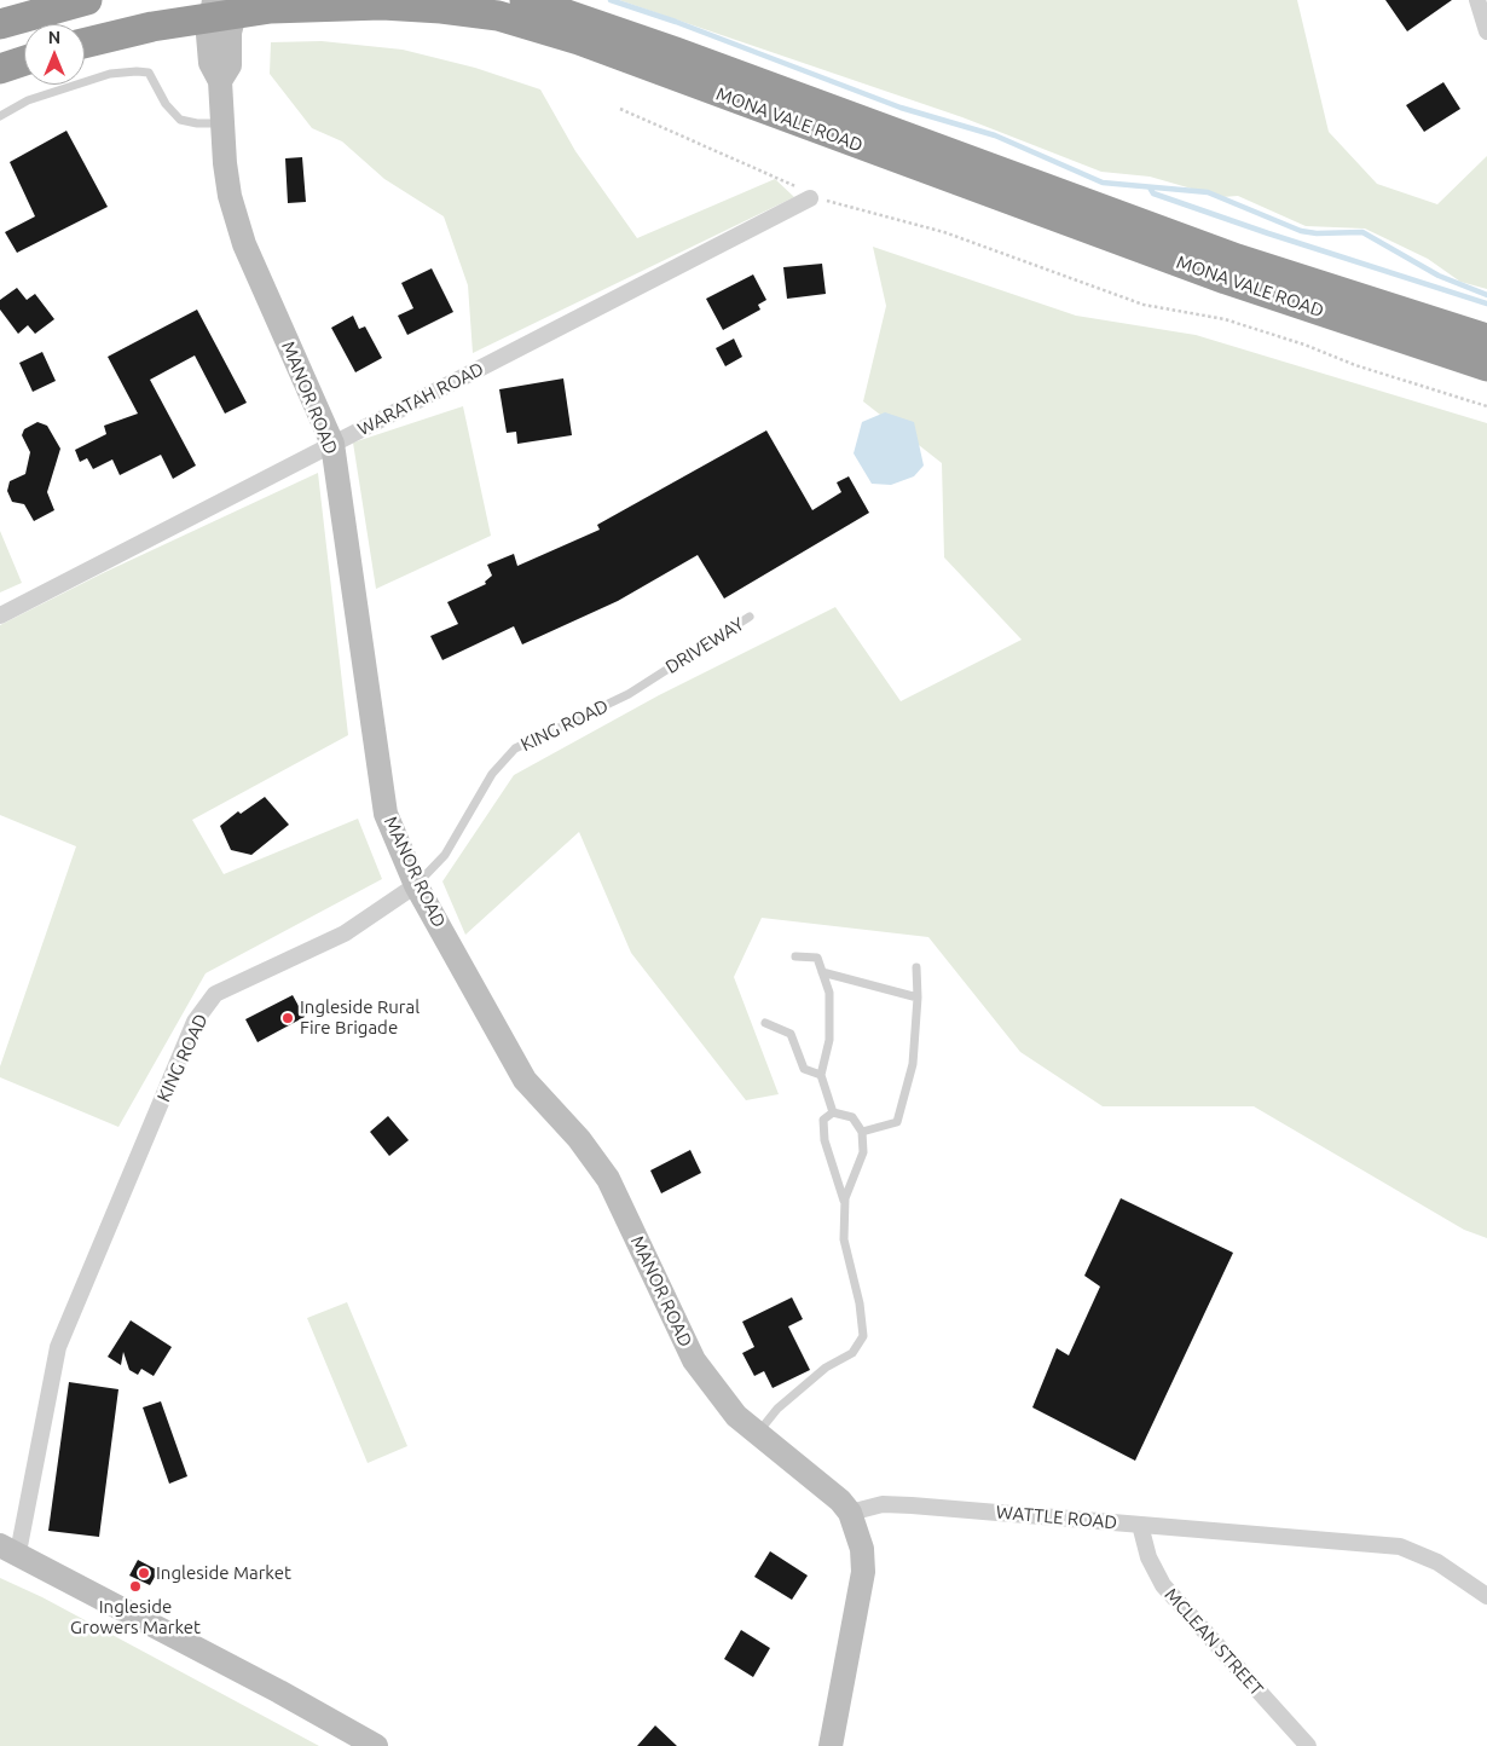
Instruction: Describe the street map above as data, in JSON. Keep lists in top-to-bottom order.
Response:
{
  "streets": {
    "highway": ["MONA VALE ROAD"],
    "street": [
      "MANOR ROAD",
      "WARATAH ROAD",
      "KING ROAD",
      "WATTLE ROAD",
      "MCLEAN STREET"
    ],
    "lane": ["DRIVEWAY"]
  },
  "crossings": [
    ["MONA VALE ROAD", "MANOR ROAD"],
    ["MANOR ROAD", "WARATAH ROAD"],
    ["MANOR ROAD", "KING ROAD"],
    ["MANOR ROAD", "WATTLE ROAD"],
    ["DRIVEWAY", "KING ROAD"],
    ["WATTLE ROAD", "MCLEAN STREET"]
  ],
  "places": ["Ingleside Rural Fire Brigade", "Ingleside Market", "Ingleside Growers Market"],
  "north": "top"
}
